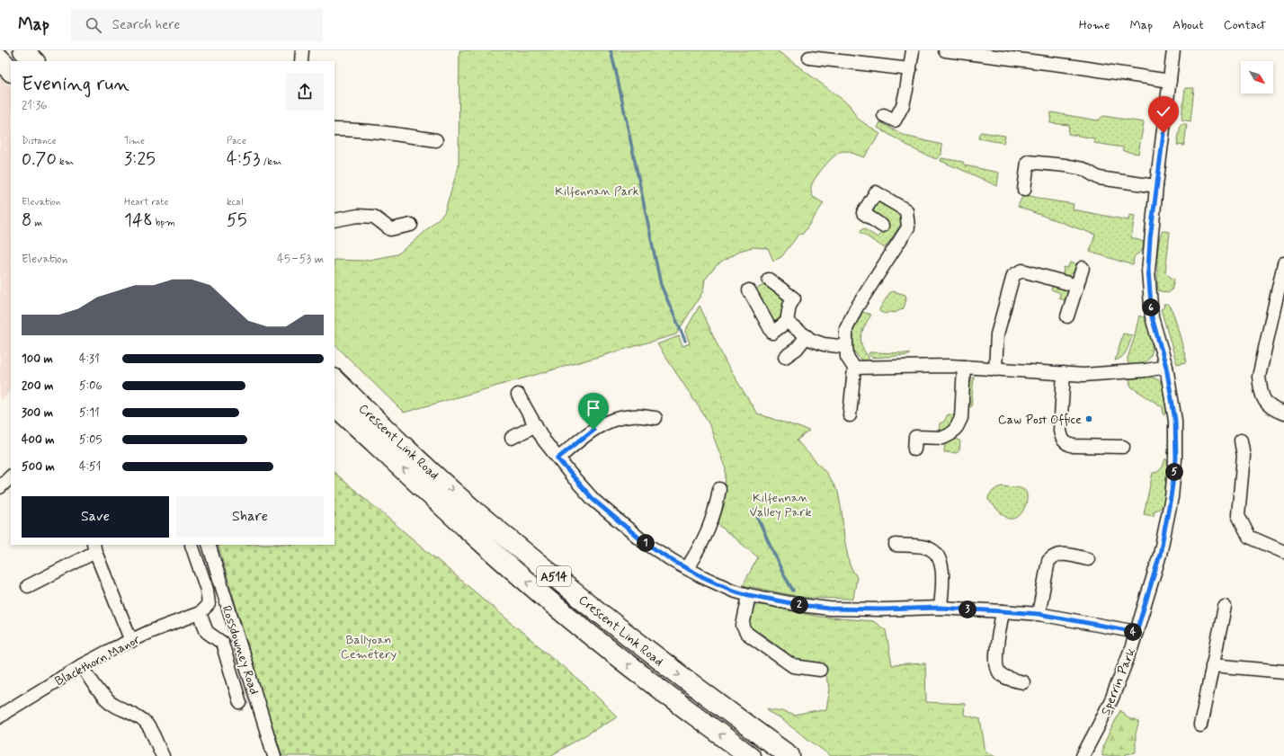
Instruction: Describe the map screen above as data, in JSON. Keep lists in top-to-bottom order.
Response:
{
  "streets": {
    "highway": ["Crescent Link Road", "A514"],
    "street": ["Rossdowney Road", "Blackthorn Manor", "Sperrin Park"]
  },
  "parks": ["Kilfennan Park", "Kilfennan Valley Park", "Ballyoan Cemetery"],
  "places": ["Caw Post Office"],
  "north": "bottom right",
  "page": {
    "header": "Map",
    "search": "Search here",
    "nav": [
      "Home",
      "Map",
      "About",
      "Contact"
    ],
    "heading": ["Evening run", "21:36"],
    "stats": [
      ["Distance", "0.70 km"],
      ["Time", "3:25"],
      ["Pace", "4:53 /km"],
      ["Elevation", "8 m"],
      ["Heart rate", "148 bpm"],
      ["kcal", "55"]
    ],
    "chart": ["Elevation", "45–53 m"],
    "pins": [
      "6",
      "5",
      "1",
      "2",
      "3",
      "4"
    ],
    "list": [
      {
        "name": "100 m",
        "note": "4:31"
      },
      {
        "name": "200 m",
        "note": "5:06"
      },
      {
        "name": "300 m",
        "note": "5:11"
      },
      {
        "name": "400 m",
        "note": "5:05"
      },
      {
        "name": "500 m",
        "note": "4:51"
      }
    ],
    "buttons": ["Save", "Share"]
  }
}
